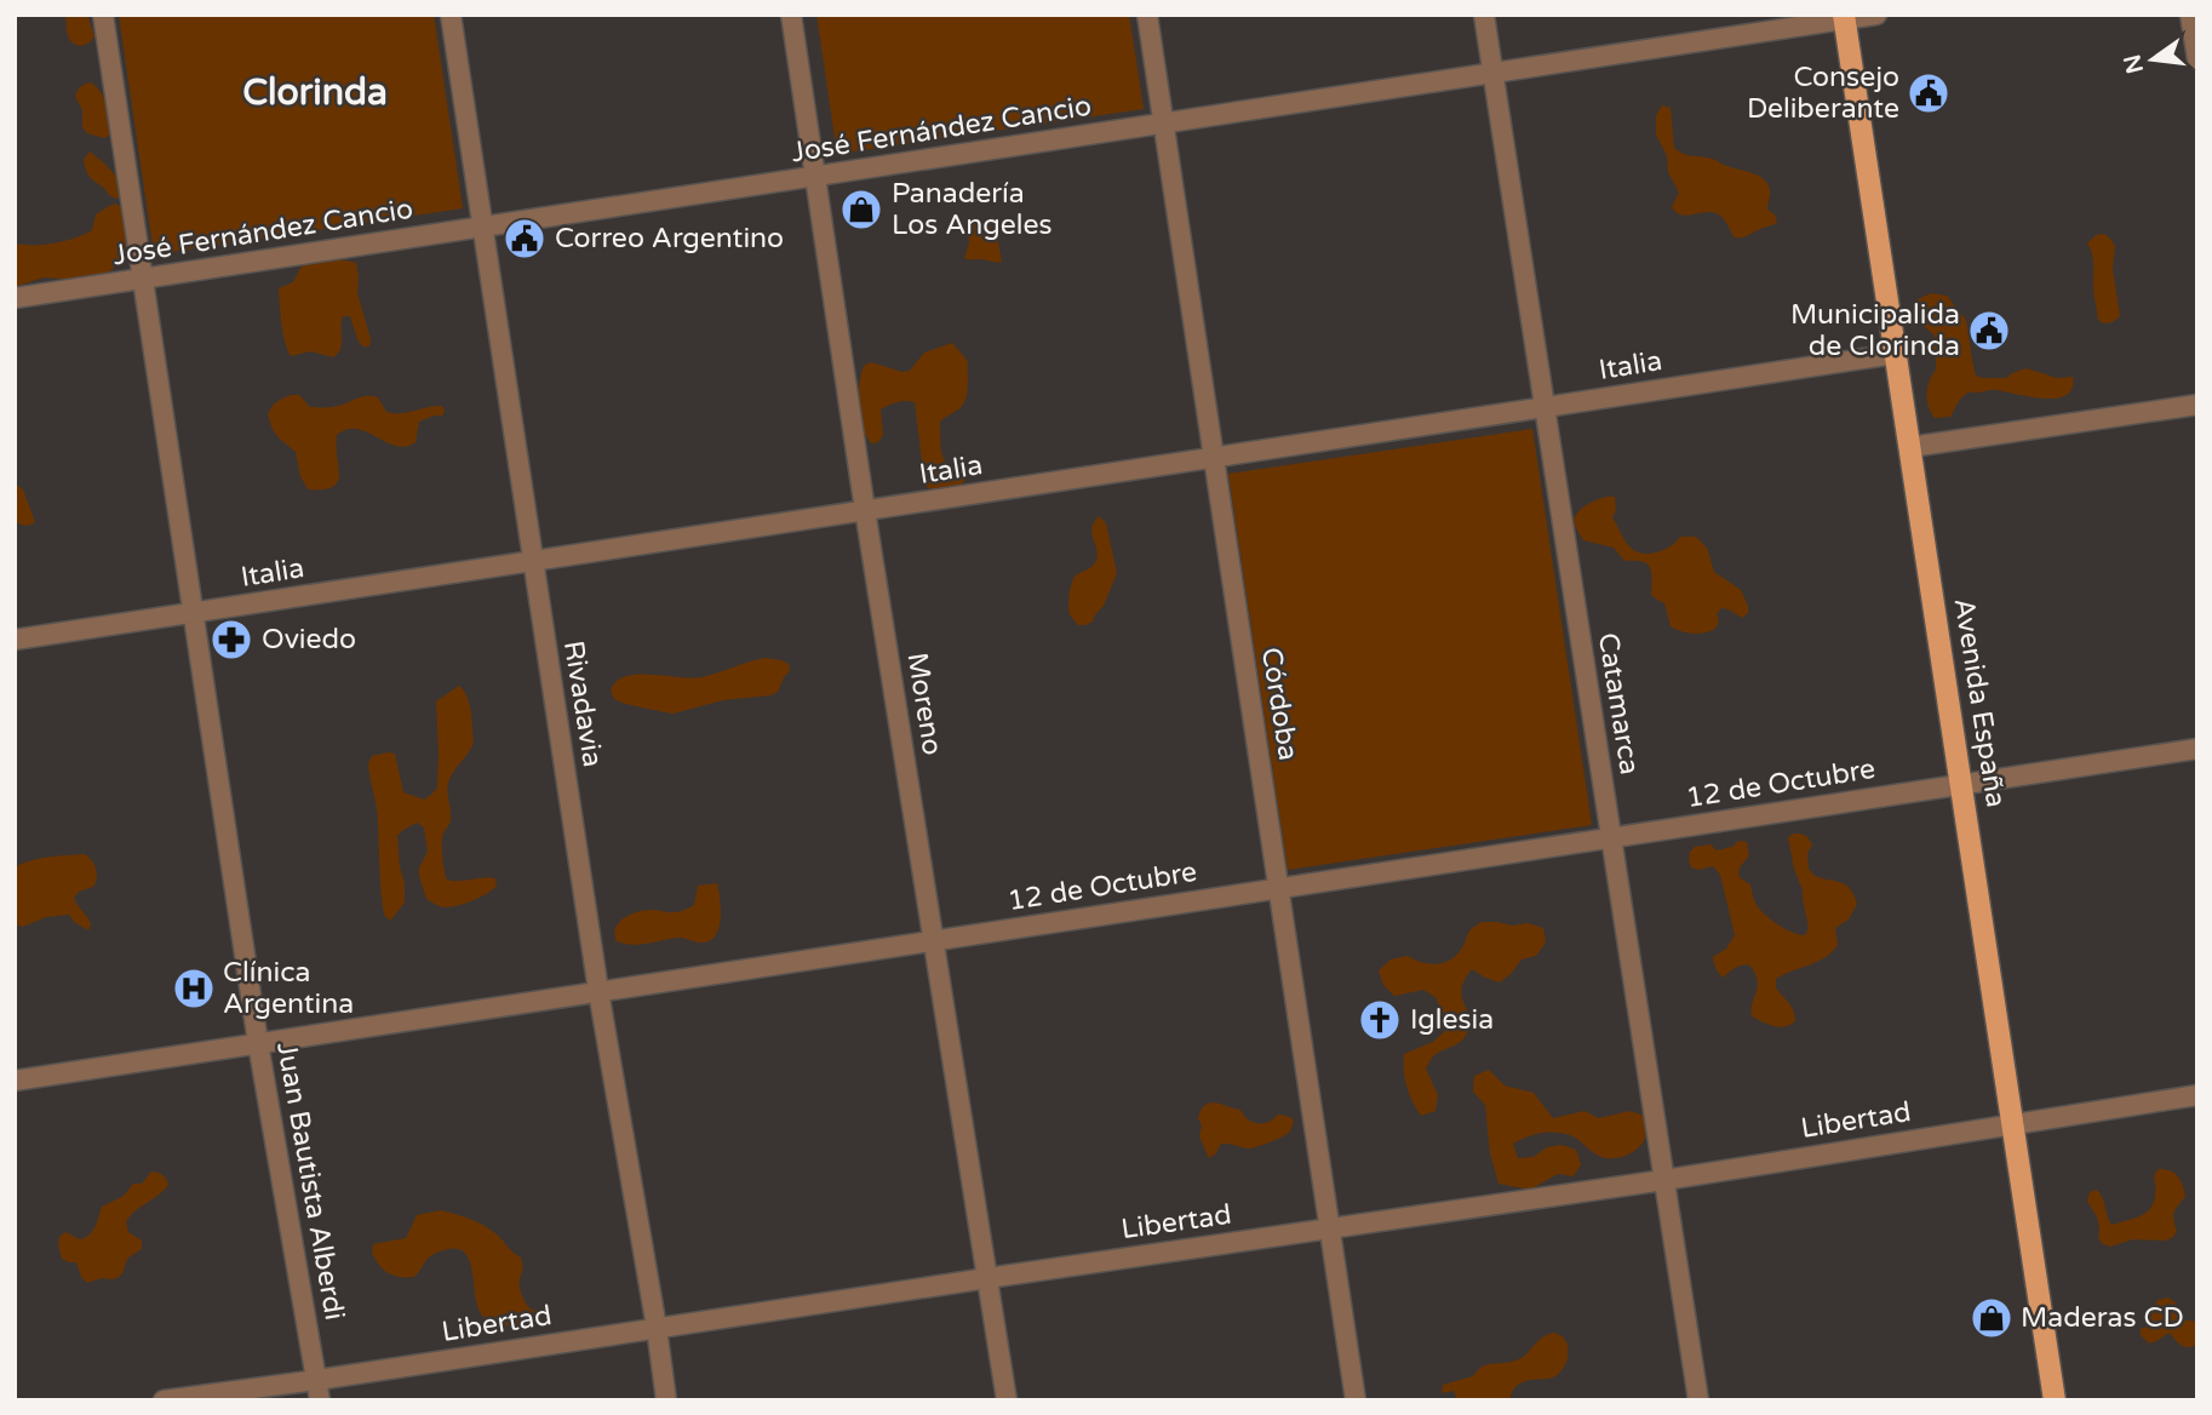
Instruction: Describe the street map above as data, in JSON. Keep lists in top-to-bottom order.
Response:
{
  "streets": {
    "main road": ["Avenida España"],
    "street": [
      "José Fernández Cancio",
      "Italia",
      "Rivadavia",
      "Moreno",
      "Córdoba",
      "Catamarca",
      "12 de Octubre",
      "Libertad",
      "Juan Bautista Alberdi"
    ]
  },
  "crossings": [
    ["José Fernández Cancio", "Avenida España"],
    ["José Fernández Cancio", "Rivadavia"],
    ["José Fernández Cancio", "Moreno"],
    ["José Fernández Cancio", "Córdoba"],
    ["José Fernández Cancio", "Catamarca"],
    ["José Fernández Cancio", "Juan Bautista Alberdi"],
    ["Italia", "Avenida España"],
    ["Italia", "Rivadavia"],
    ["Italia", "Moreno"],
    ["Italia", "Córdoba"],
    ["Italia", "Catamarca"],
    ["Italia", "Juan Bautista Alberdi"],
    ["Avenida España", "12 de Octubre"],
    ["Avenida España", "Libertad"],
    ["Rivadavia", "12 de Octubre"],
    ["Rivadavia", "Libertad"],
    ["Moreno", "12 de Octubre"],
    ["Moreno", "Libertad"],
    ["Córdoba", "12 de Octubre"],
    ["Córdoba", "Libertad"],
    ["Catamarca", "12 de Octubre"],
    ["Catamarca", "Libertad"],
    ["12 de Octubre", "Juan Bautista Alberdi"],
    ["Libertad", "Juan Bautista Alberdi"]
  ],
  "districts": ["Clorinda"],
  "places": {
    "public building": ["Consejo Deliberante", "Correo Argentino", "Municipalida de Clorinda"],
    "shop": ["Panadería Los Angeles", "Maderas CD"],
    "pharmacy": ["Oviedo"],
    "hospital": ["Clínica Argentina"],
    "church": ["Iglesia"]
  },
  "north": "left"
}
